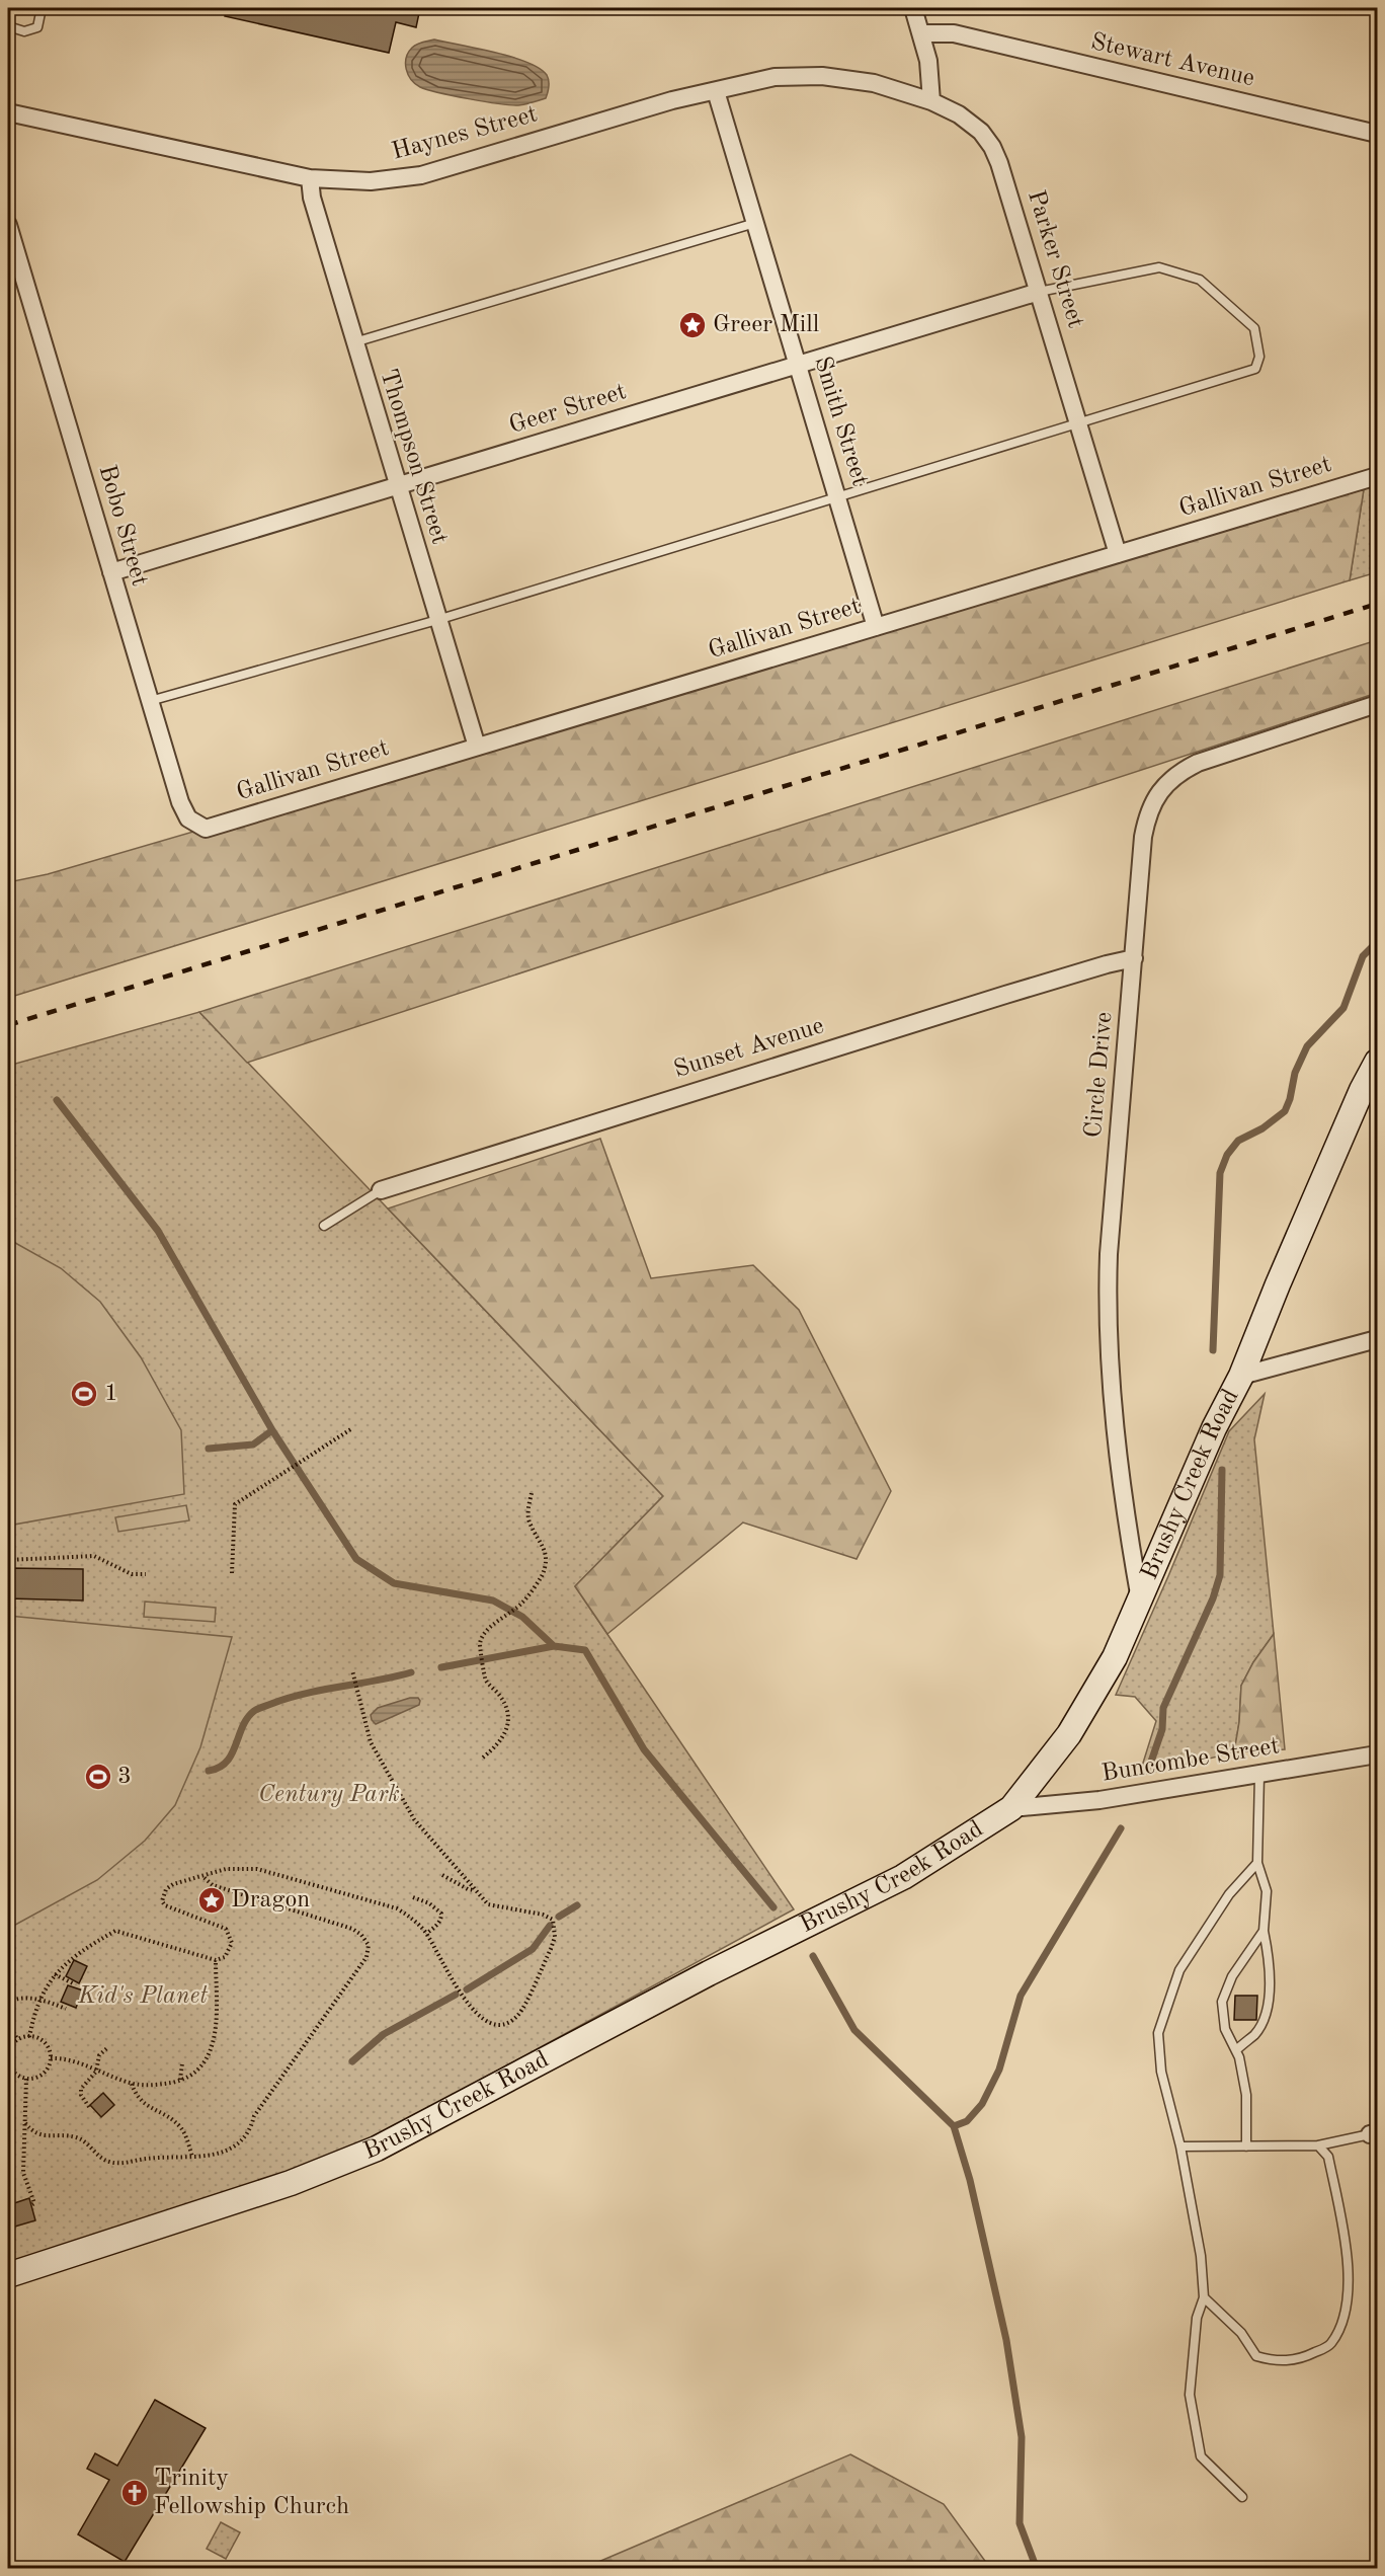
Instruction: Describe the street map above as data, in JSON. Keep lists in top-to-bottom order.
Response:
{
  "streets": {
    "street": [
      "Stewart Avenue",
      "Haynes Street",
      "Parker Street",
      "Geer Street",
      "Smith Street",
      "Thompson Street",
      "Gallivan Street",
      "Bobo Street",
      "Sunset Avenue",
      "Circle Drive",
      "Brushy Creek Road",
      "Buncombe Street"
    ]
  },
  "crossings": [
    ["Haynes Street", "Parker Street"],
    ["Haynes Street", "Smith Street"],
    ["Haynes Street", "Thompson Street"],
    ["Parker Street", "Geer Street"],
    ["Parker Street", "Gallivan Street"],
    ["Geer Street", "Smith Street"],
    ["Geer Street", "Thompson Street"],
    ["Geer Street", "Bobo Street"],
    ["Smith Street", "Gallivan Street"],
    ["Thompson Street", "Gallivan Street"],
    ["Gallivan Street", "Bobo Street"],
    ["Sunset Avenue", "Circle Drive"],
    ["Circle Drive", "Brushy Creek Road"],
    ["Brushy Creek Road", "Buncombe Street"]
  ],
  "parks": ["Century Park", "Kid's Planet"],
  "places": {
    "place": ["Greer Mill", "Dragon"],
    "sports": ["1", "3"],
    "church": ["Trinity Fellowship Church"]
  }
}
